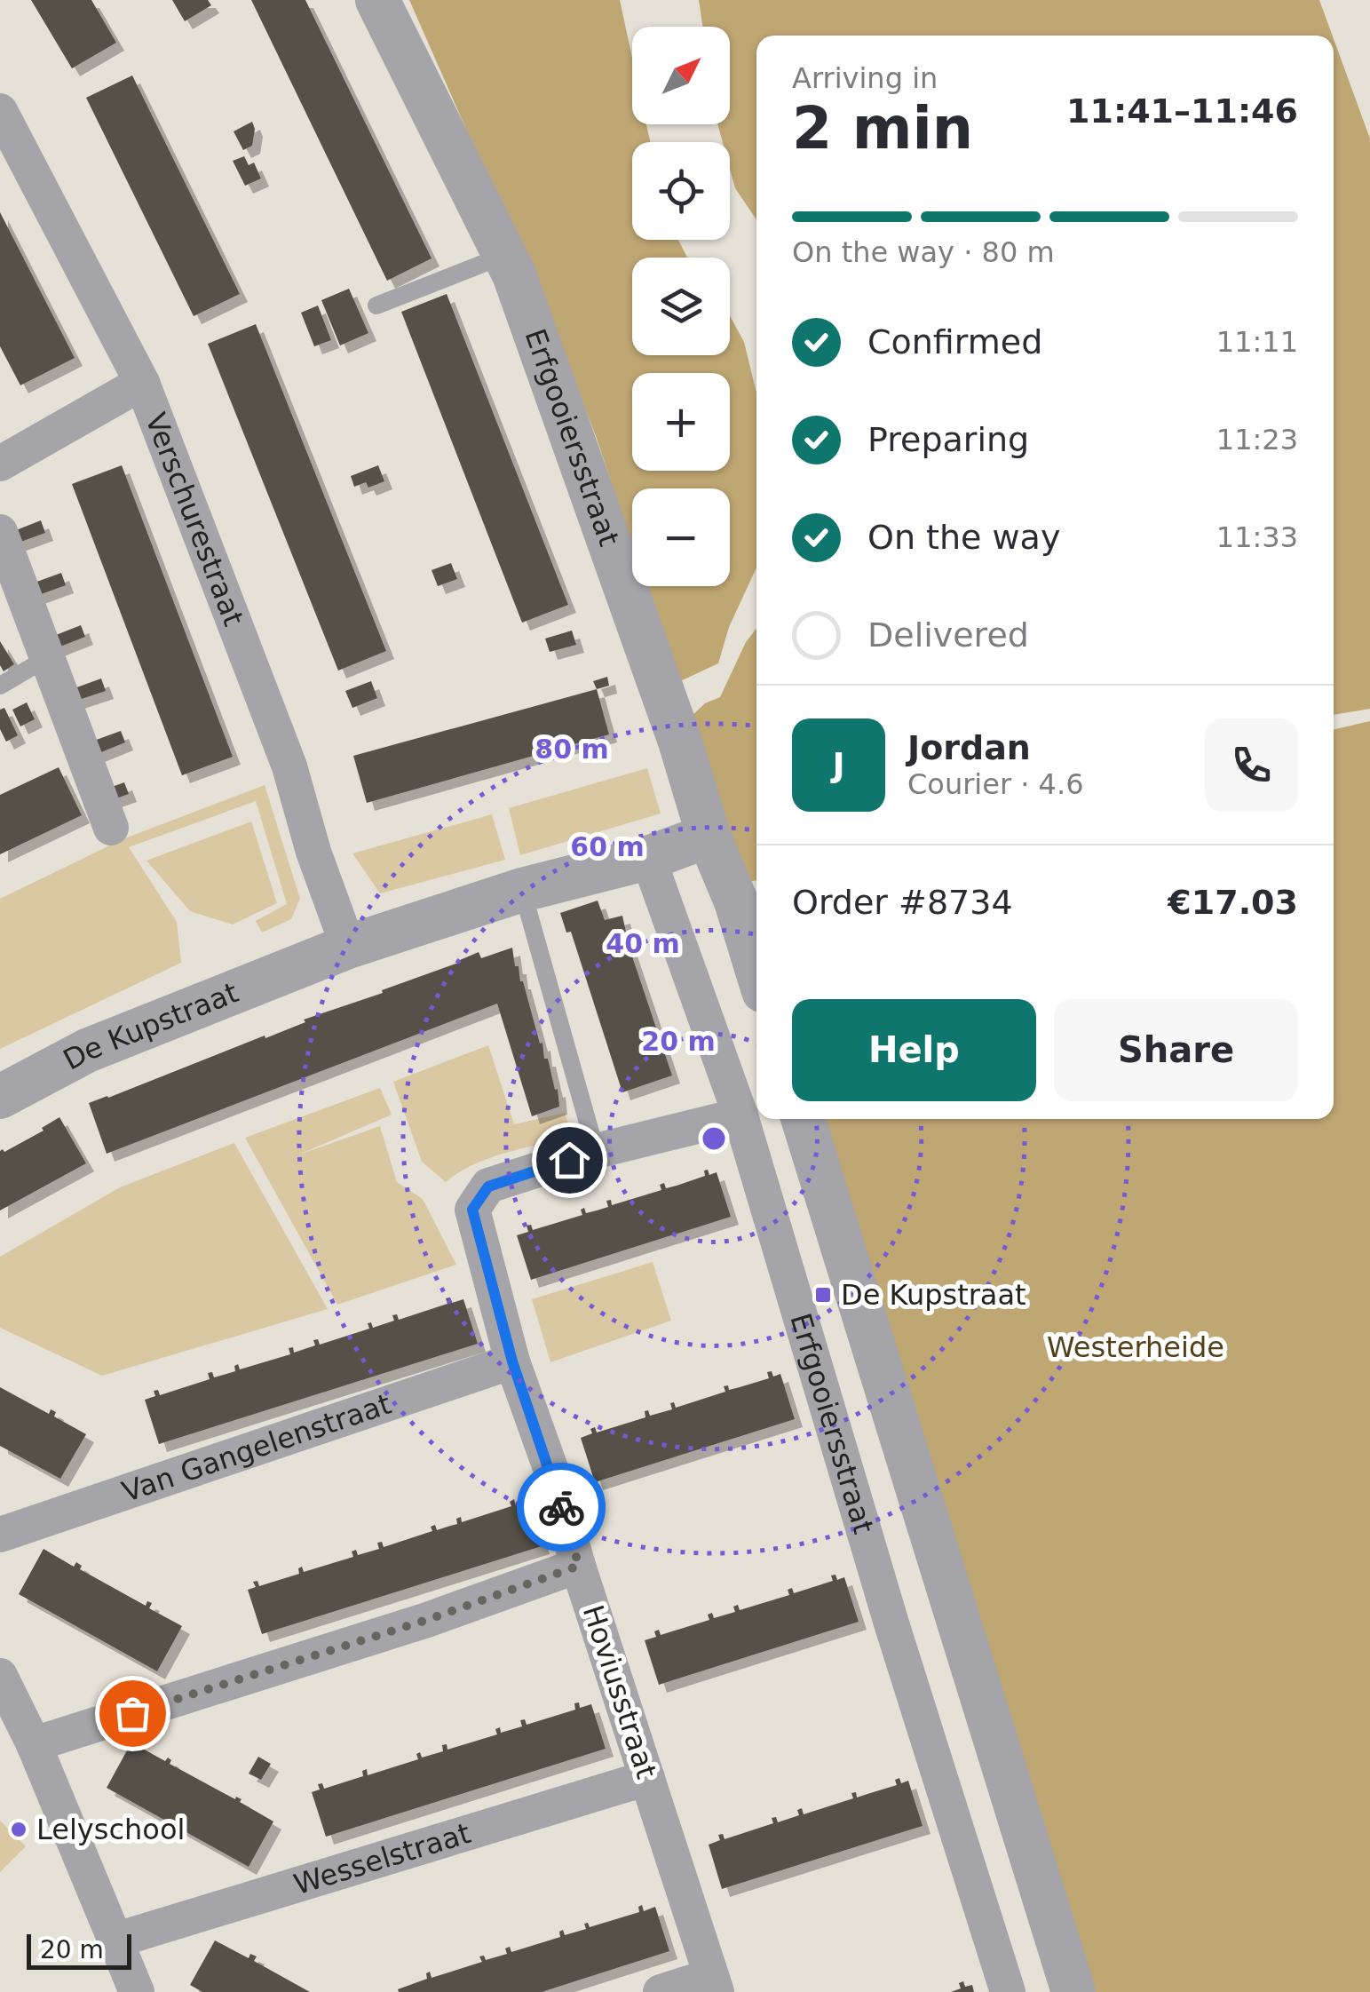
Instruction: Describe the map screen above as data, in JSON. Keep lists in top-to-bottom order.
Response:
{
  "streets": {
    "street": [
      "Erfgooiersstraat",
      "Verschurestraat",
      "De Kupstraat",
      "Van Gangelenstraat",
      "Hoviusstraat",
      "Wesselstraat"
    ]
  },
  "crossings": [
    ["Erfgooiersstraat", "De Kupstraat"],
    ["Erfgooiersstraat", "Hoviusstraat"],
    ["Verschurestraat", "De Kupstraat"],
    ["Van Gangelenstraat", "Hoviusstraat"],
    ["Hoviusstraat", "Wesselstraat"]
  ],
  "parks": ["Westerheide"],
  "places": {
    "transit": ["De Kupstraat"],
    "other": ["Lelyschool"]
  },
  "scale_bar": "20 m",
  "north": "top right",
  "page": {
    "map_buttons": ["+", "−"],
    "heading": ["2 min", "Arriving in", "11:41–11:46"],
    "panel": [
      "Jordan",
      "Courier · 4.6",
      "Order #8734",
      "€17.03"
    ],
    "bar": "On the way · 80 m",
    "list": [
      ["Confirmed", "11:11"],
      ["Preparing", "11:23"],
      ["On the way", "11:33"],
      "Delivered"
    ],
    "round": "J",
    "buttons": ["Help", "Share"],
    "scale": "20 m"
  },
  "rings": [
    "80 m",
    "60 m",
    "40 m",
    "20 m"
  ]
}
